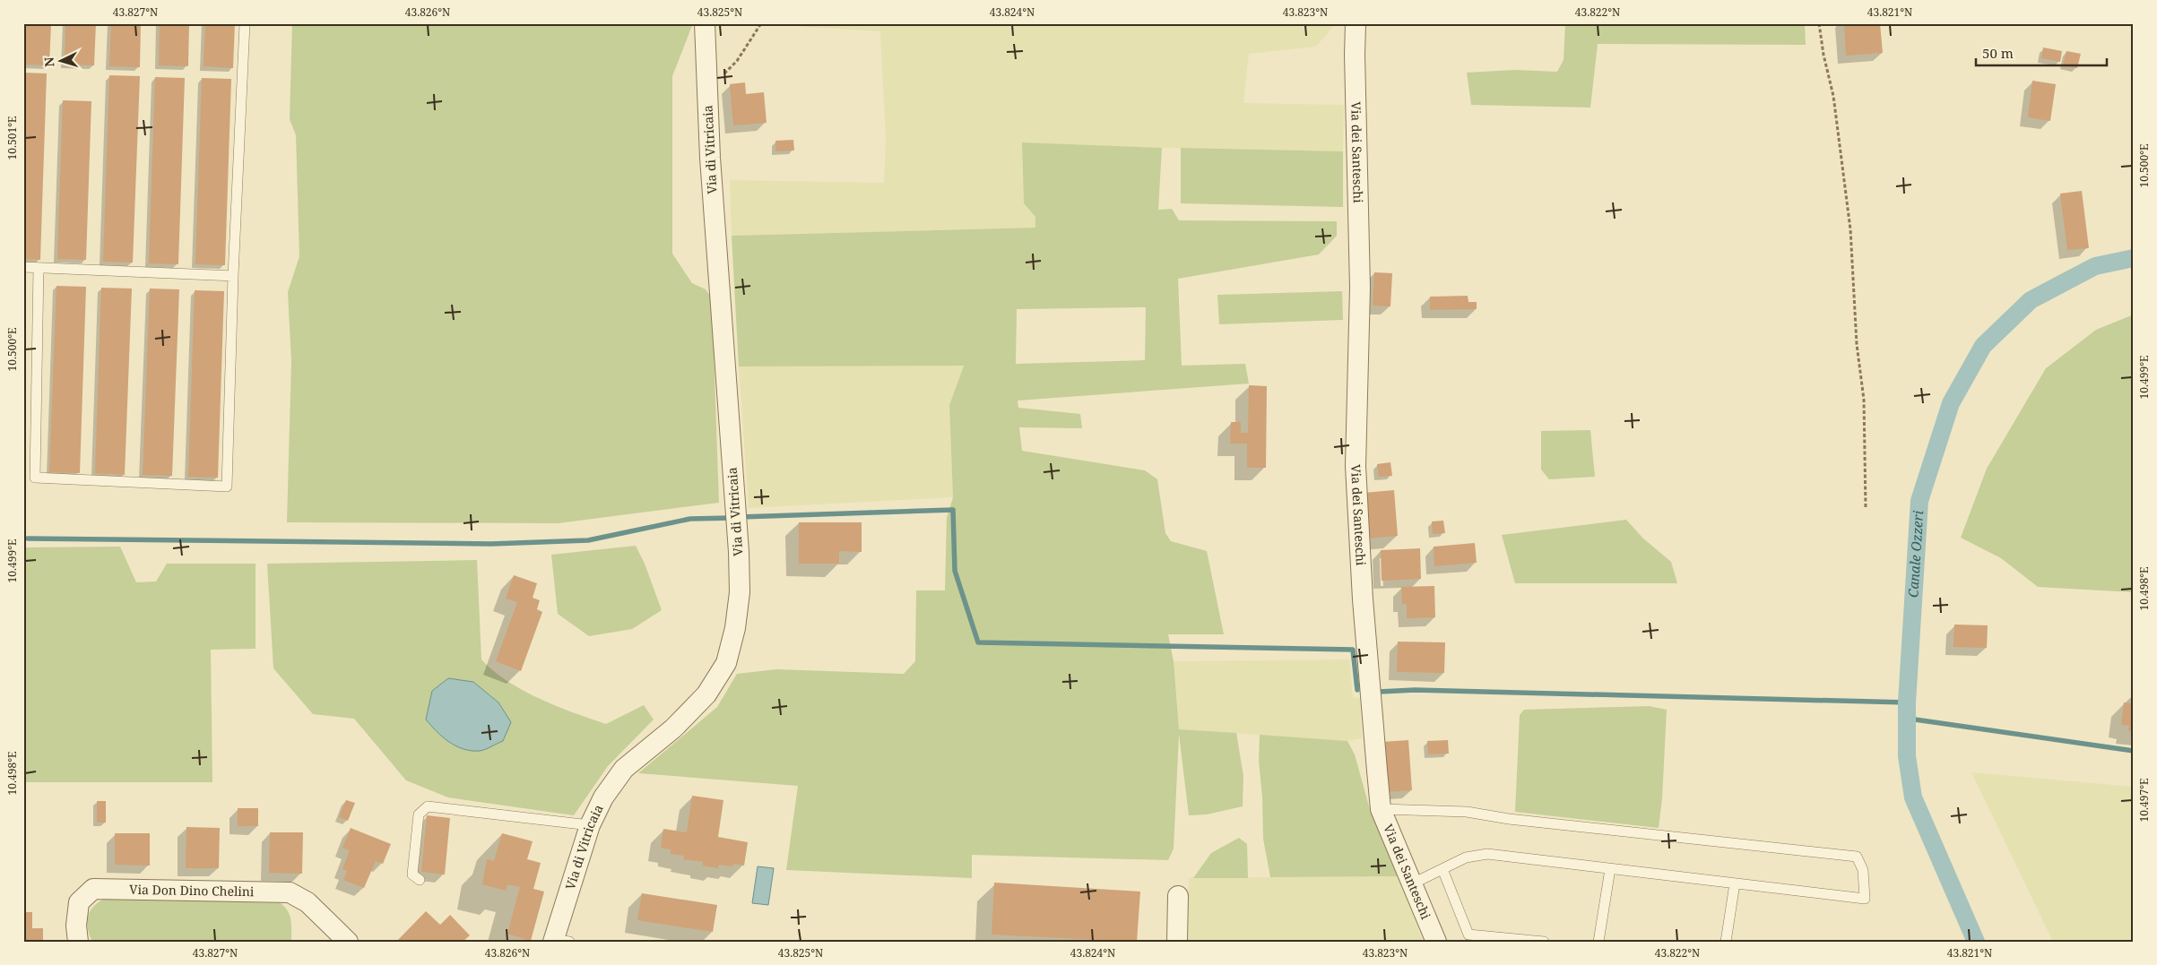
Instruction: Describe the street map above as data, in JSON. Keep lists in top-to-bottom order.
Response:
{
  "streets": {
    "street": ["Via di Vitricaia", "Via dei Santeschi", "Via Don Dino Chelini"]
  },
  "water": ["Canale Ozzeri"],
  "scale_bar": "50 m",
  "north": "left",
  "coordinates": [
    "43.827°N",
    "43.826°N",
    "43.825°N",
    "43.824°N",
    "43.823°N",
    "43.822°N",
    "43.821°N",
    "10.501°E",
    "10.500°E",
    "10.499°E",
    "10.498°E",
    "10.497°E"
  ]
}
